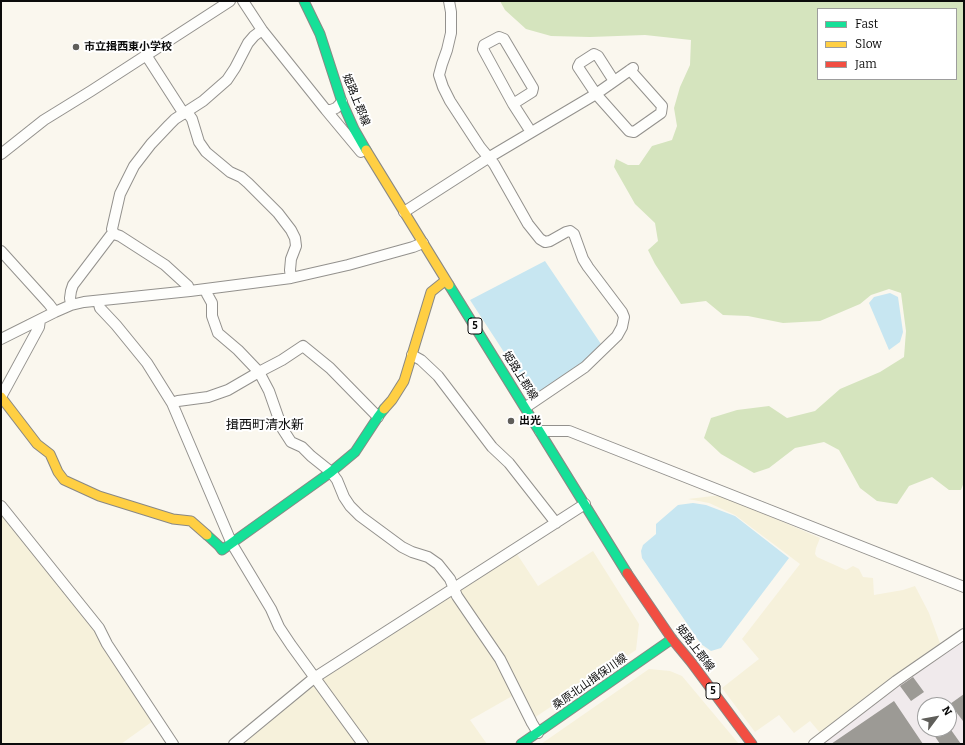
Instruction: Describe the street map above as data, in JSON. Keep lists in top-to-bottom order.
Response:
{
  "streets": {
    "main road": ["姫路上郡線", "5", "桑原北山揖保川線"]
  },
  "crossings": [
    ["姫路上郡線", "桑原北山揖保川線"]
  ],
  "districts": ["揖西町清水新"],
  "places": ["市立揖西東小学校", "出光"],
  "legend": ["Fast", "Slow", "Jam"],
  "north": "top right"
}
